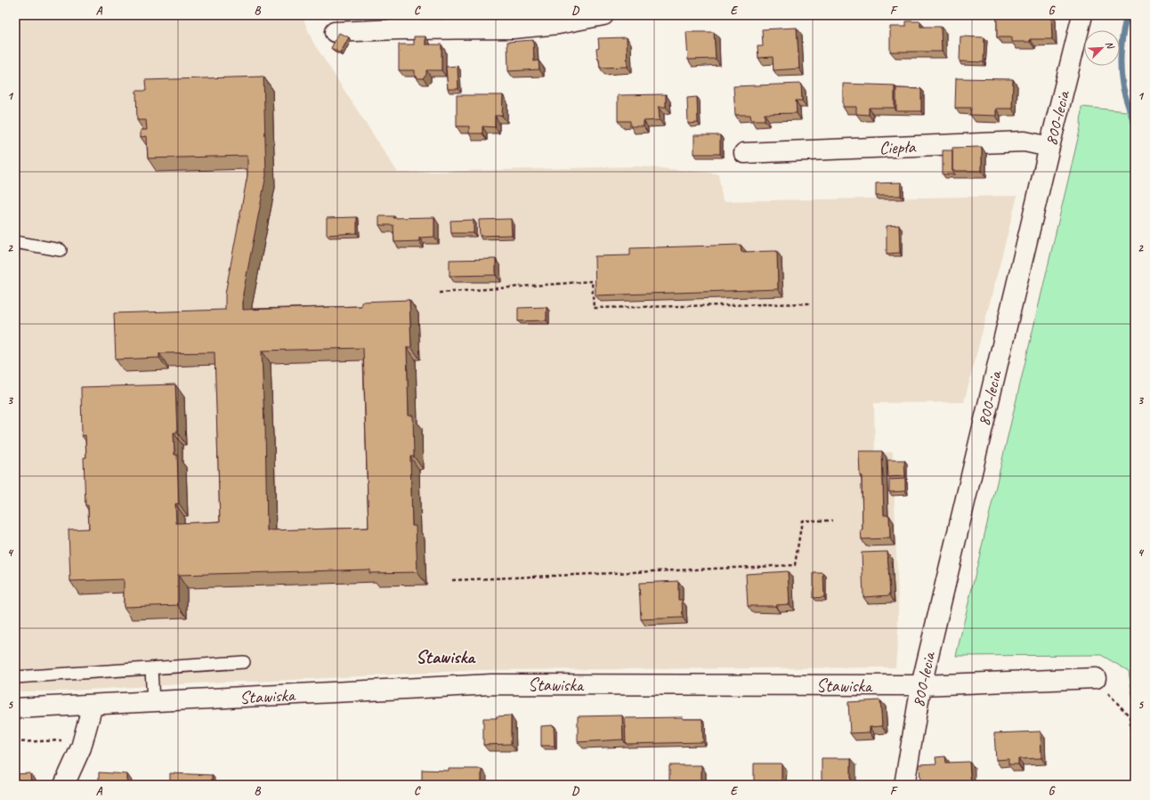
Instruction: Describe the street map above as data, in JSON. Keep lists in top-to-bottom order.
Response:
{
  "streets": {
    "street": ["800-lecia", "Ciepła", "Stawiska"]
  },
  "crossings": [
    ["800-lecia", "Ciepła"],
    ["800-lecia", "Stawiska"]
  ],
  "districts": ["Stawiska"],
  "north": "top right",
  "grid": {
    "columns": [
      "A",
      "B",
      "C",
      "D",
      "E",
      "F",
      "G"
    ],
    "rows": [
      "1",
      "2",
      "3",
      "4",
      "5"
    ]
  }
}
